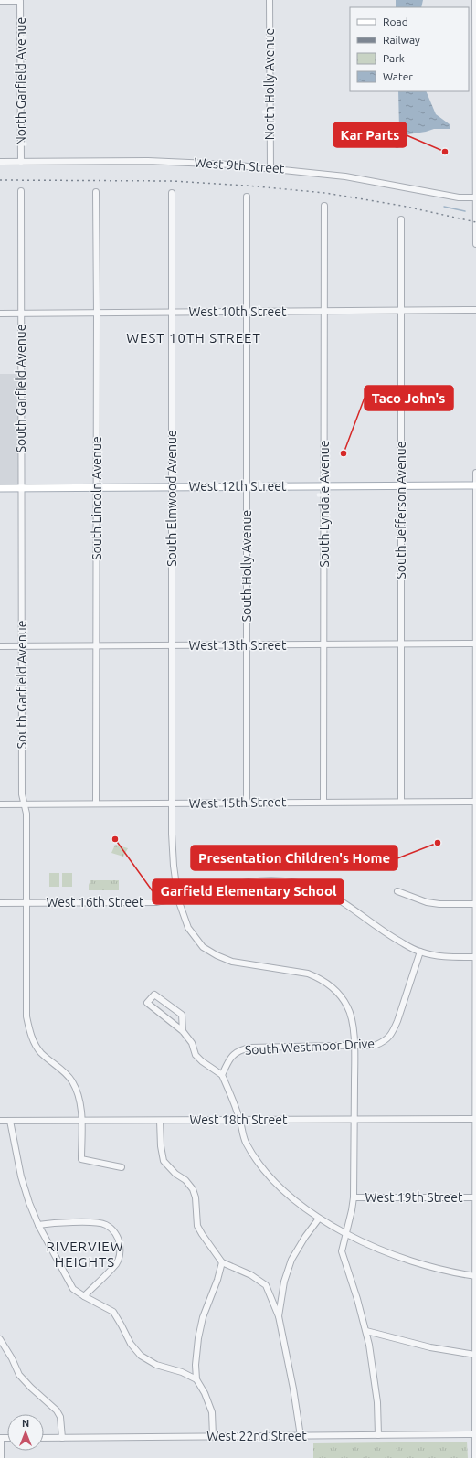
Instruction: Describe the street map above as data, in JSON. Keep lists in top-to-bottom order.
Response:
{
  "streets": {
    "main road": ["West 12th Street"],
    "street": [
      "North Garfield Avenue",
      "North Holly Avenue",
      "West 9th Street",
      "West 10th Street",
      "South Garfield Avenue",
      "South Lincoln Avenue",
      "South Elmwood Avenue",
      "South Lyndale Avenue",
      "South Jefferson Avenue",
      "South Holly Avenue",
      "West 13th Street",
      "West 15th Street",
      "West 16th Street",
      "South Westmoor Drive",
      "West 18th Street",
      "West 19th Street",
      "West 22nd Street"
    ]
  },
  "crossings": [
    ["North Garfield Avenue", "West 9th Street"],
    ["North Holly Avenue", "West 9th Street"],
    ["West 10th Street", "South Garfield Avenue"],
    ["West 10th Street", "South Lincoln Avenue"],
    ["West 10th Street", "South Elmwood Avenue"],
    ["West 10th Street", "South Lyndale Avenue"],
    ["West 10th Street", "South Jefferson Avenue"],
    ["West 10th Street", "South Holly Avenue"],
    ["South Garfield Avenue", "West 12th Street"],
    ["South Garfield Avenue", "West 13th Street"],
    ["South Garfield Avenue", "West 15th Street"],
    ["South Garfield Avenue", "West 16th Street"],
    ["South Garfield Avenue", "West 18th Street"],
    ["West 12th Street", "South Lincoln Avenue"],
    ["West 12th Street", "South Elmwood Avenue"],
    ["West 12th Street", "South Lyndale Avenue"],
    ["West 12th Street", "South Jefferson Avenue"],
    ["West 12th Street", "South Holly Avenue"],
    ["South Lincoln Avenue", "West 13th Street"],
    ["South Lincoln Avenue", "West 15th Street"],
    ["South Elmwood Avenue", "West 13th Street"],
    ["South Elmwood Avenue", "West 15th Street"],
    ["South Elmwood Avenue", "West 16th Street"],
    ["South Elmwood Avenue", "South Westmoor Drive"],
    ["South Elmwood Avenue", "West 18th Street"],
    ["South Lyndale Avenue", "West 13th Street"],
    ["South Lyndale Avenue", "West 15th Street"],
    ["South Jefferson Avenue", "West 13th Street"],
    ["South Jefferson Avenue", "West 15th Street"],
    ["South Holly Avenue", "West 13th Street"],
    ["South Holly Avenue", "West 15th Street"],
    ["West 16th Street", "South Westmoor Drive"]
  ],
  "districts": ["WEST 10TH STREET", "RIVERVIEW HEIGHTS"],
  "places": [
    "Kar Parts",
    "Taco John's",
    "Garfield Elementary School",
    "Presentation Children's Home"
  ],
  "legend": [
    "Road",
    "Railway",
    "Park",
    "Water"
  ],
  "north": "top"
}
